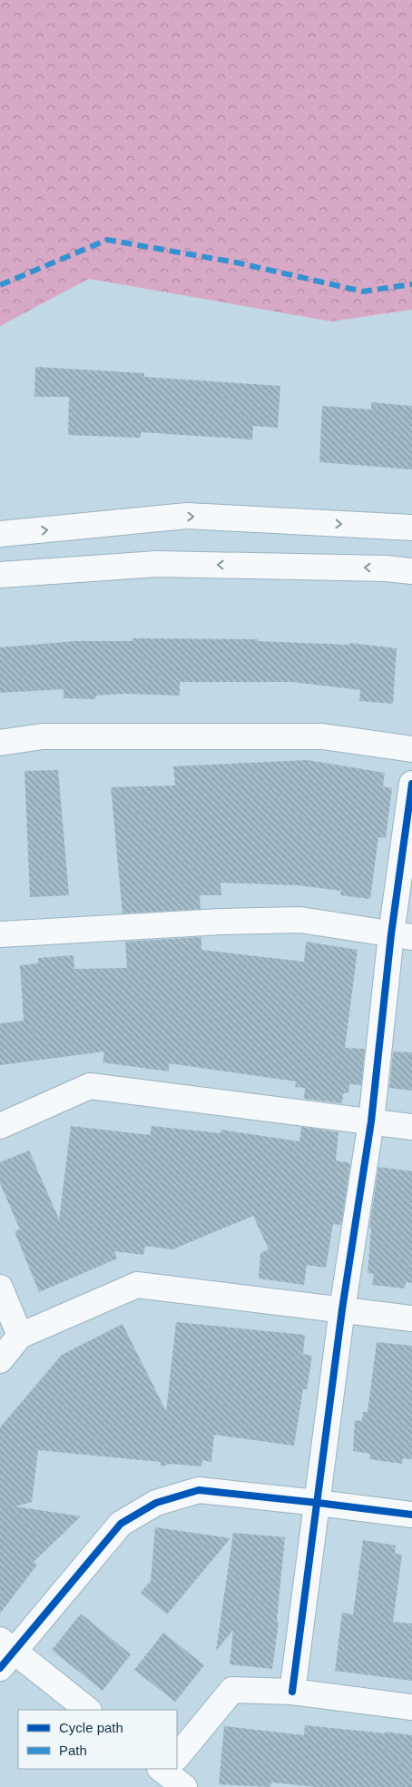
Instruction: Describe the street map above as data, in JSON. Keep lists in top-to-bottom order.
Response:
{
  "legend": ["Cycle path", "Path"]
}
